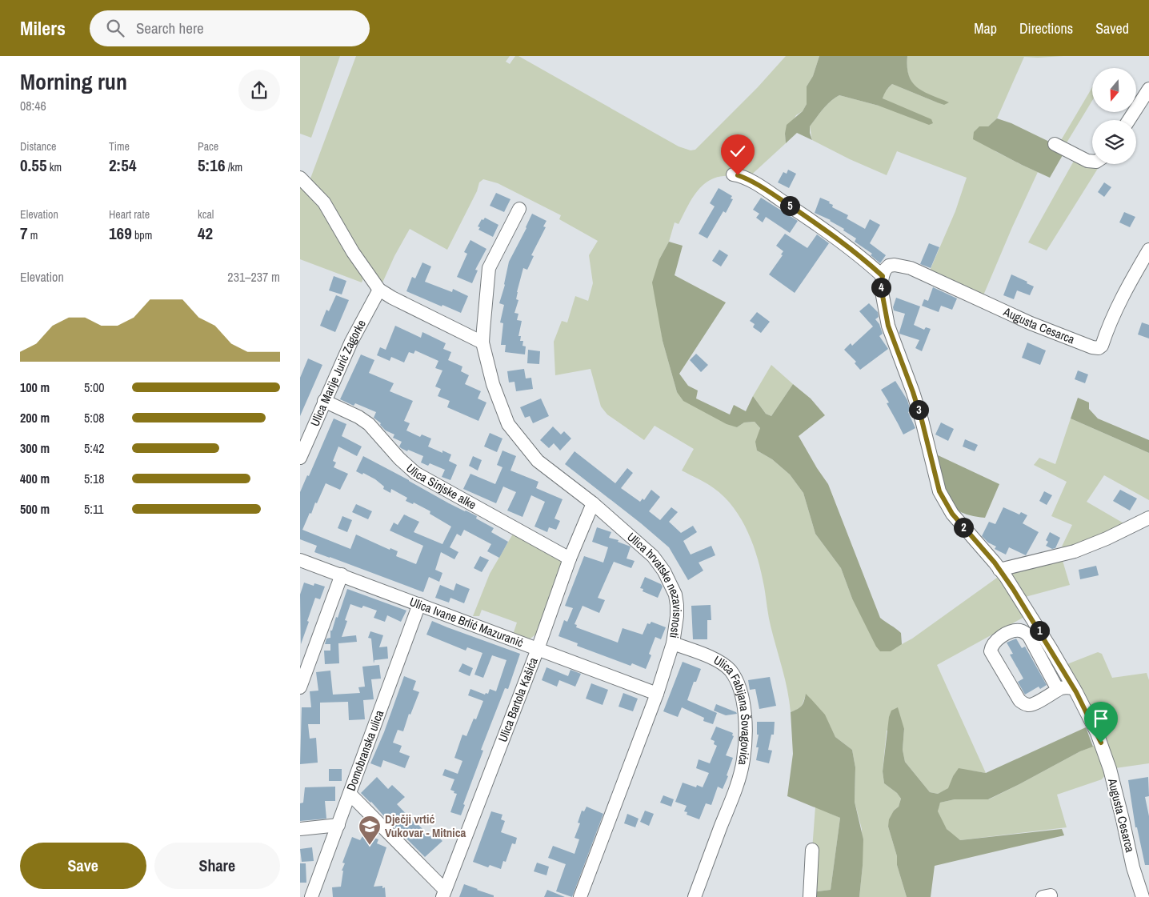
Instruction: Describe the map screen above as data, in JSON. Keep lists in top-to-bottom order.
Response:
{
  "streets": {
    "street": [
      "Augusta Cesarca",
      "Ulica Marije Jurić Zagorke",
      "Ulica Sinjske alke",
      "Ulica hrvatske nezavisnosti",
      "Ulica Ivane Brlić Mazuranić",
      "Ulica Bartola Kašića",
      "Ulica Fabijana Šovagovića",
      "Domobranska ulica"
    ]
  },
  "crossings": [
    ["Ulica Marije Jurić Zagorke", "Ulica Sinjske alke"],
    ["Ulica Sinjske alke", "Ulica Bartola Kašića"],
    ["Ulica hrvatske nezavisnosti", "Ulica Ivane Brlić Mazuranić"],
    ["Ulica hrvatske nezavisnosti", "Ulica Bartola Kašića"],
    ["Ulica hrvatske nezavisnosti", "Ulica Fabijana Šovagovića"],
    ["Ulica Ivane Brlić Mazuranić", "Ulica Bartola Kašića"],
    ["Ulica Ivane Brlić Mazuranić", "Domobranska ulica"]
  ],
  "places": {
    "school or university": ["Dječji vrtić Vukovar - Mitnica"]
  },
  "north": "bottom",
  "page": {
    "header": "Milers",
    "search": "Search here",
    "nav": ["Map", "Directions", "Saved"],
    "heading": ["Morning run", "08:46"],
    "stats": [
      ["Distance", "0.55 km"],
      ["Time", "2:54"],
      ["Pace", "5:16 /km"],
      ["Elevation", "7 m"],
      ["Heart rate", "169 bpm"],
      ["kcal", "42"]
    ],
    "pins": [
      "5",
      "4",
      "3",
      "2",
      "1"
    ],
    "chart": ["Elevation", "231–237 m"],
    "list": [
      {
        "name": "100 m",
        "note": "5:00"
      },
      {
        "name": "200 m",
        "note": "5:08"
      },
      {
        "name": "300 m",
        "note": "5:42"
      },
      {
        "name": "400 m",
        "note": "5:18"
      },
      {
        "name": "500 m",
        "note": "5:11"
      }
    ],
    "buttons": ["Save", "Share"]
  }
}
